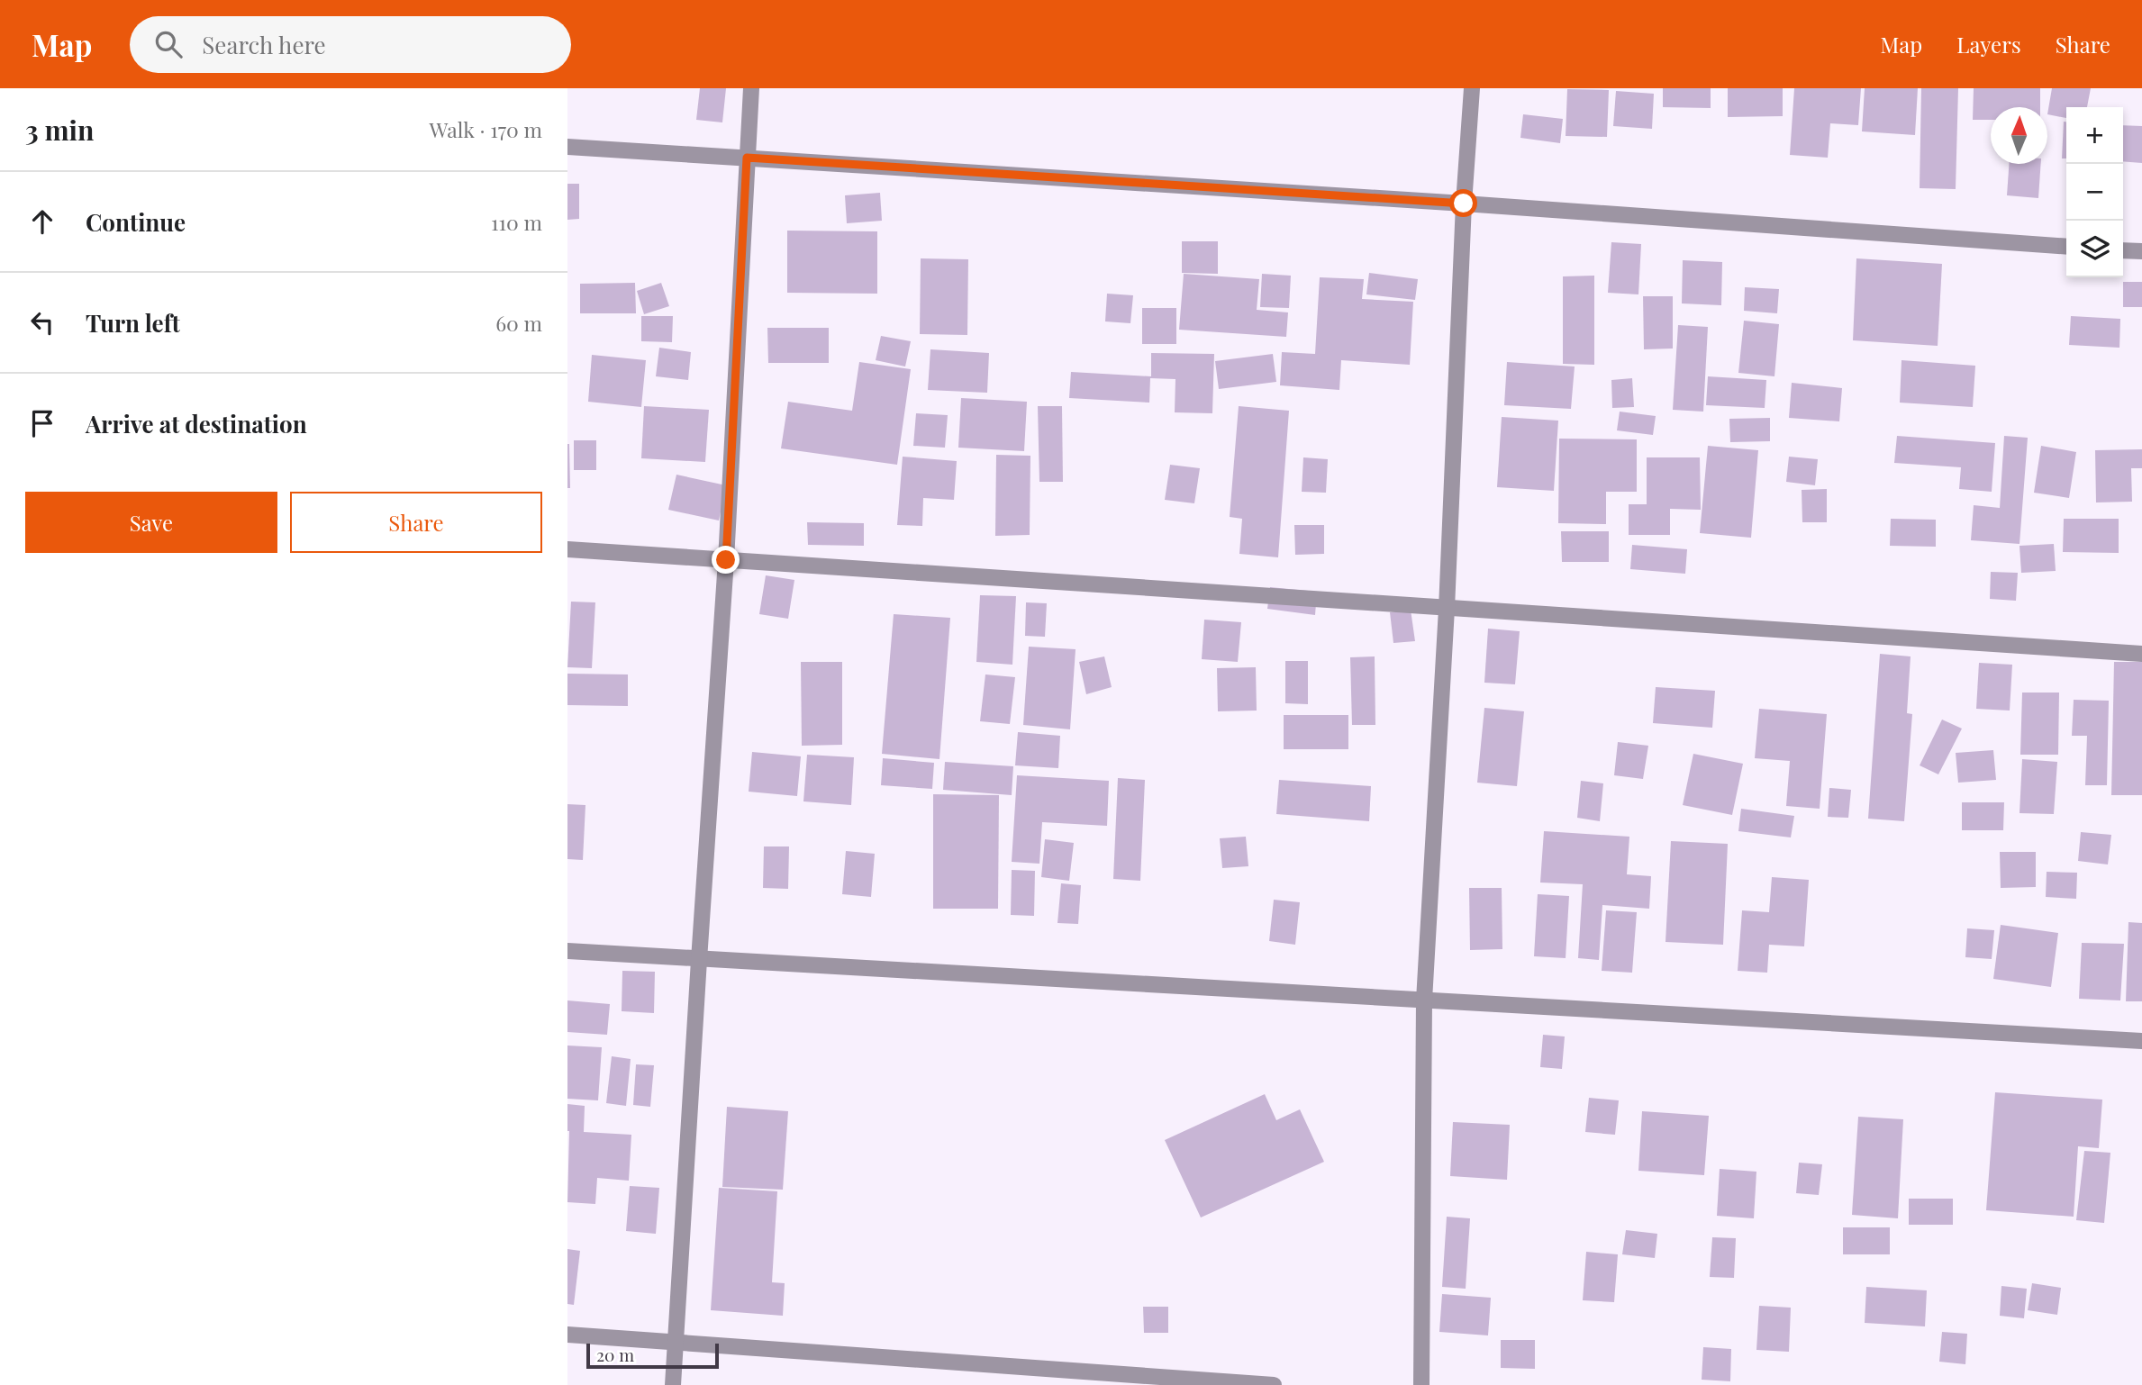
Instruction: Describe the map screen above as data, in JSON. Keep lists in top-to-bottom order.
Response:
{
  "scale_bar": "20 m",
  "north": "top",
  "page": {
    "header": "Map",
    "search": "Search here",
    "nav": ["Map", "Layers", "Share"],
    "heading": ["3 min", "Walk · 170 m"],
    "map_buttons": ["+", "−"],
    "list": [
      ["Continue", "110 m"],
      ["Turn left", "60 m"],
      "Arrive at destination"
    ],
    "buttons": ["Save", "Share"],
    "scale": "20 m"
  }
}
